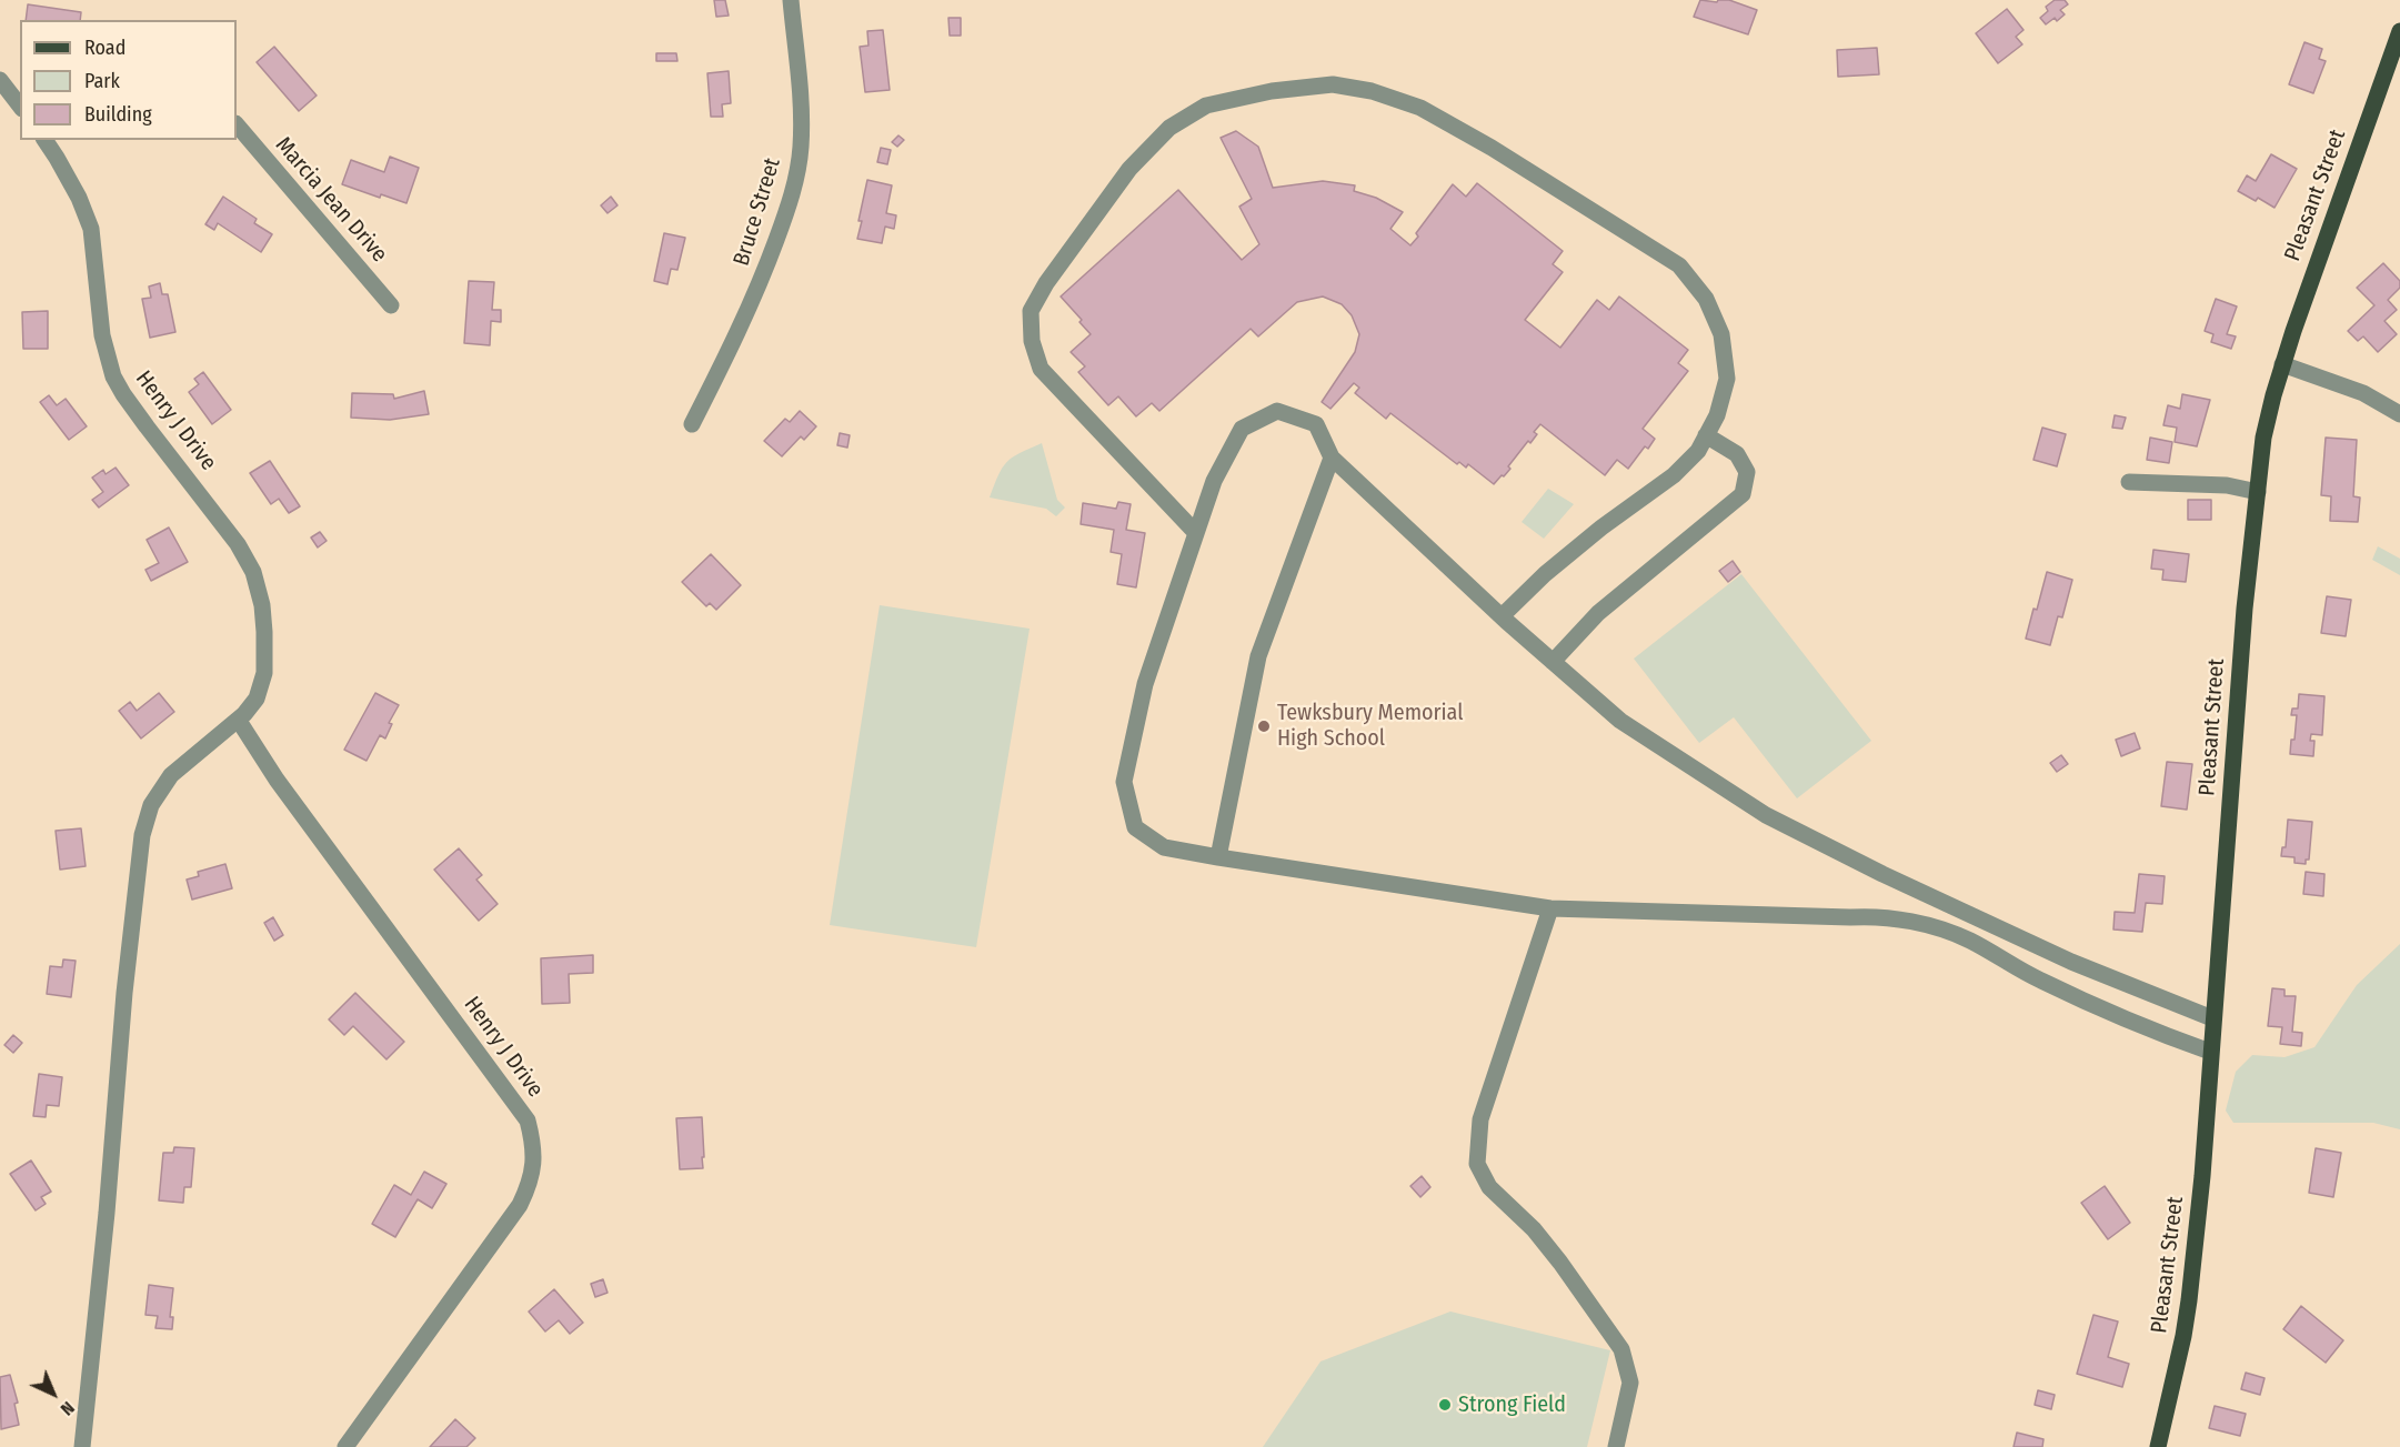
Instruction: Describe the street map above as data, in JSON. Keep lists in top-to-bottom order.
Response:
{
  "streets": {
    "main road": ["Pleasant Street"],
    "street": ["Marcia Jean Drive", "Bruce Street", "Henry J Drive"]
  },
  "places": ["Tewksbury Memorial High School", "Strong Field"],
  "legend": ["Road", "Park", "Building"],
  "north": "bottom right"
}
